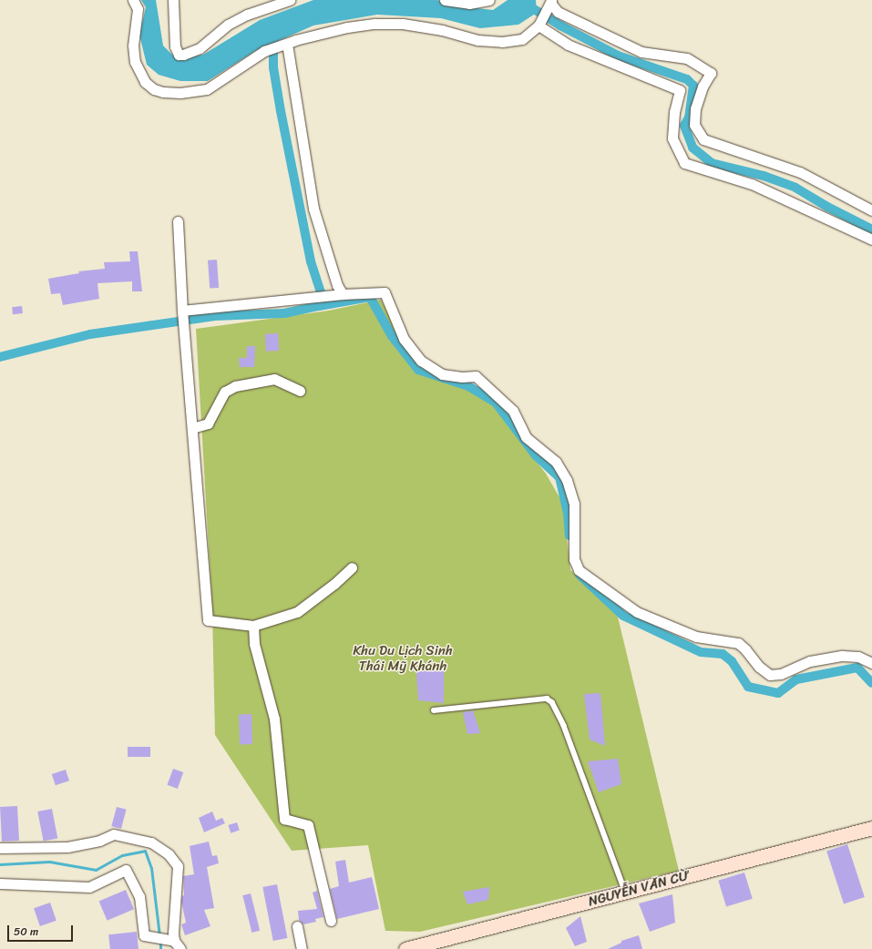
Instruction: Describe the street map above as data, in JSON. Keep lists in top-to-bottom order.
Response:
{
  "streets": {
    "main road": ["NGUYỄN VĂN CỪ"]
  },
  "parks": ["Khu Du Lịch Sinh Thái Mỹ Khánh"],
  "scale_bar": "50 m"
}
